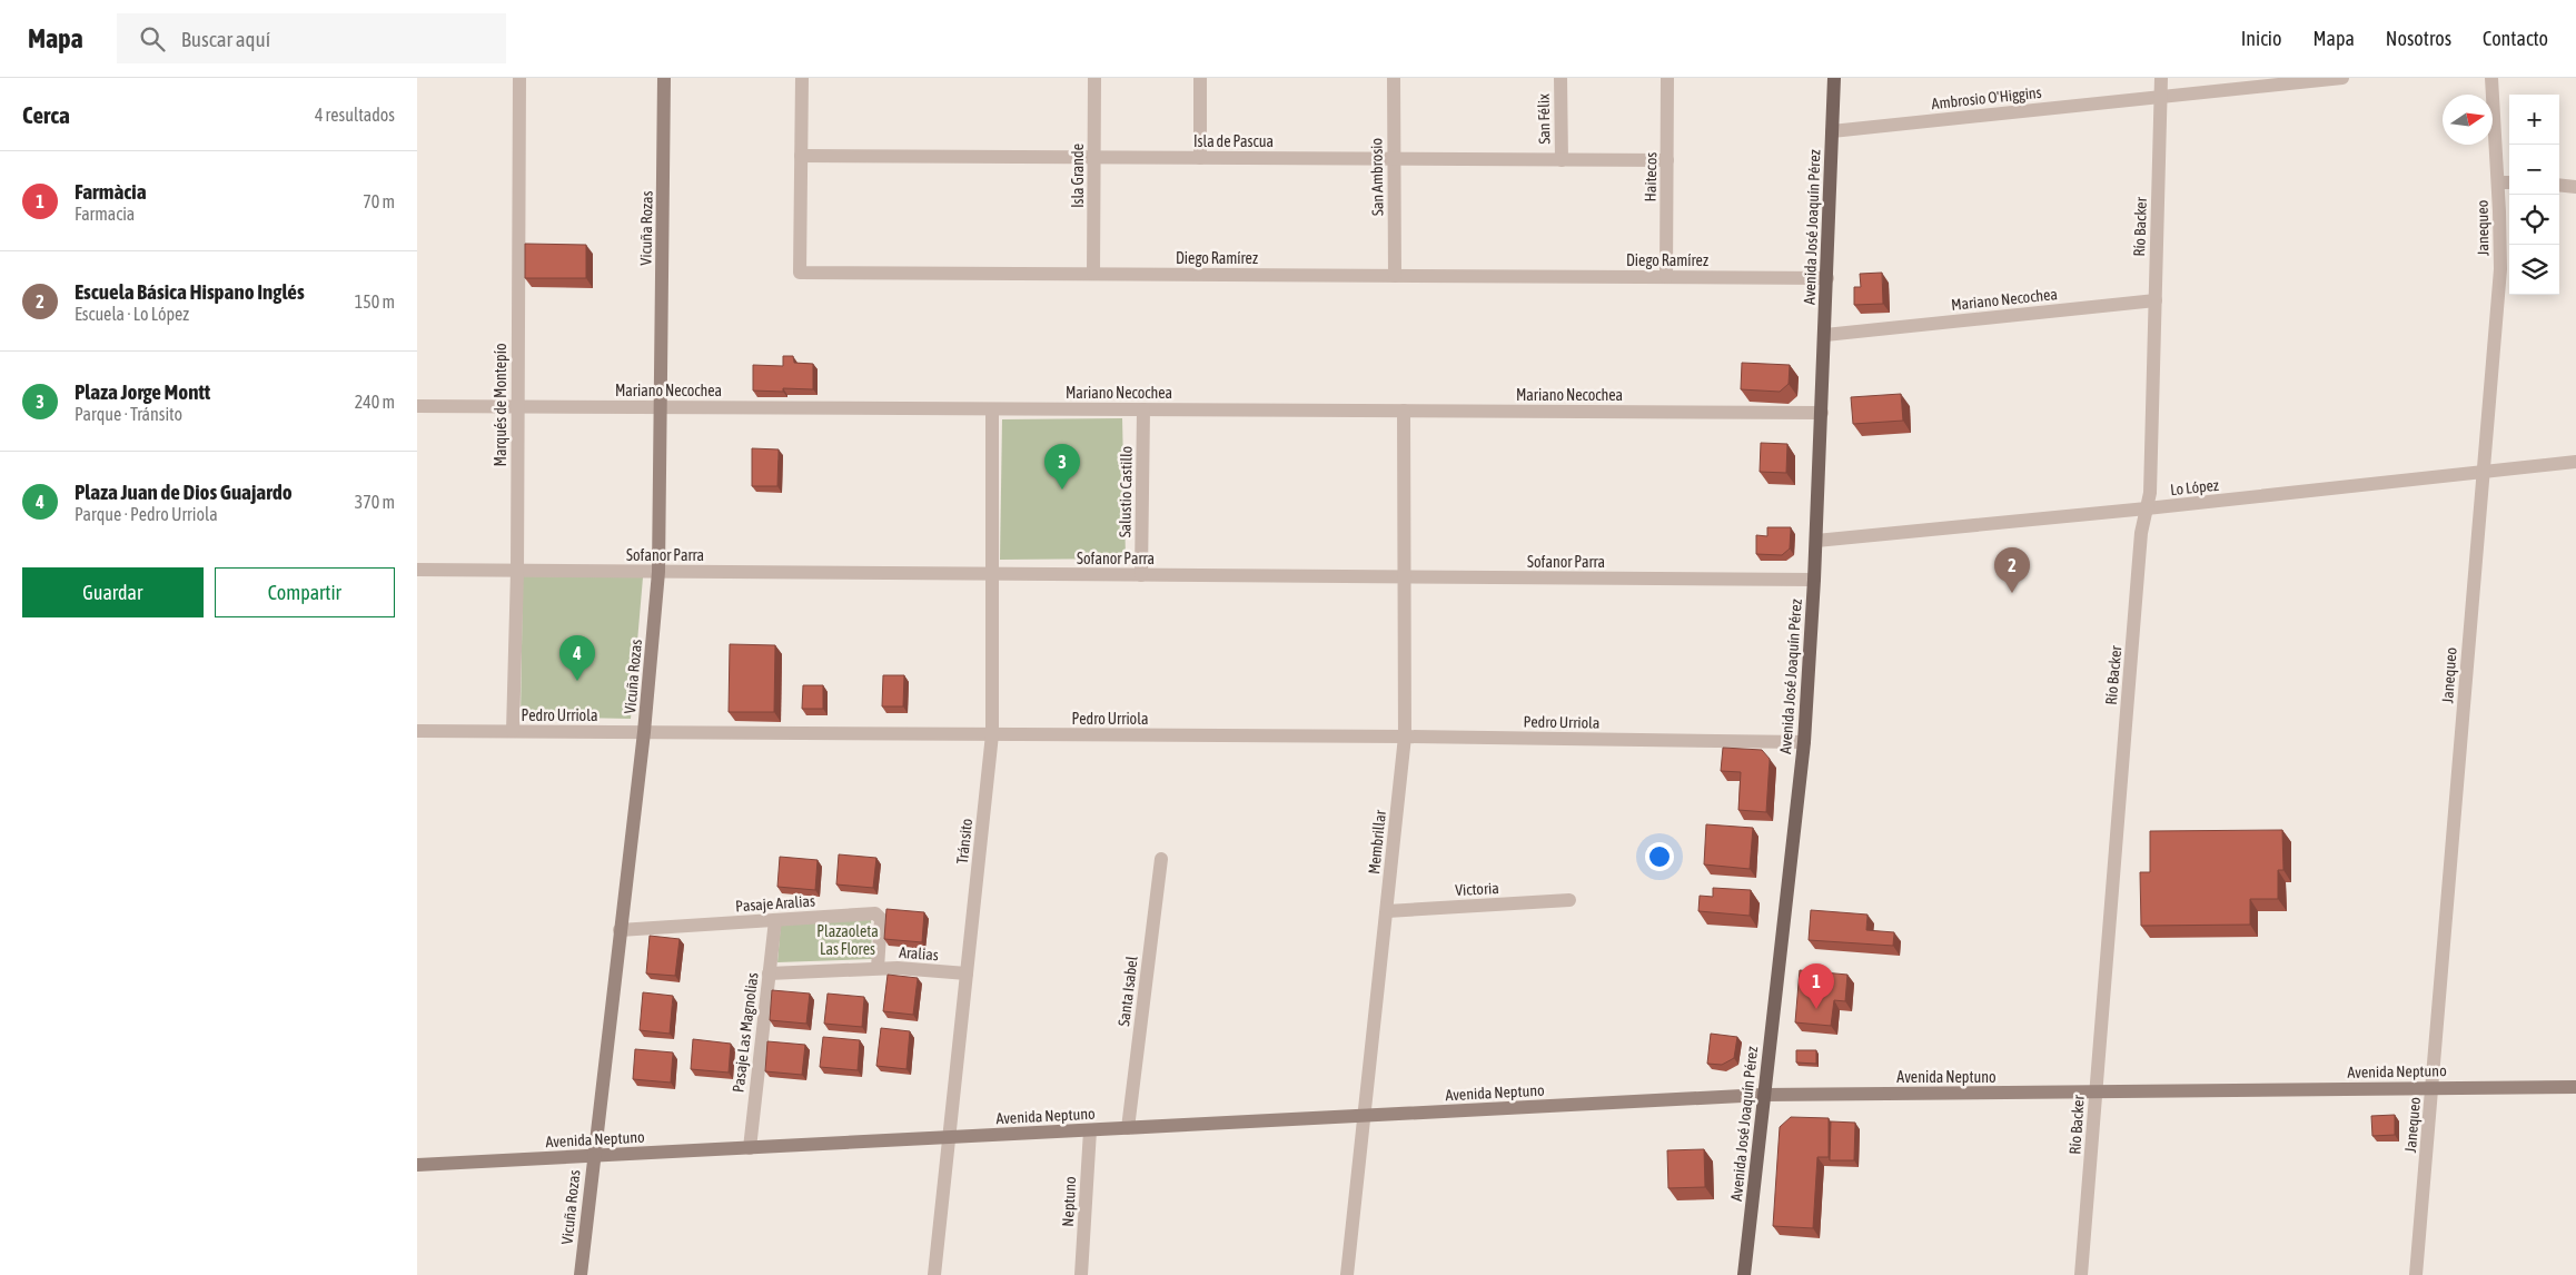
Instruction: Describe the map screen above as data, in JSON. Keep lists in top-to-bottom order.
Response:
{
  "streets": {
    "main road": ["Avenida José Joaquín Pérez", "Vicuña Rozas", "Avenida Neptuno"],
    "street": [
      "Ambrosio O'Higgins",
      "San Félix",
      "Isla de Pascua",
      "Isla Grande",
      "San Ambrosio",
      "Haitecos",
      "Río Backer",
      "Janequeo",
      "Diego Ramírez",
      "Mariano Necochea",
      "Marqués de Montepío",
      "Lo López",
      "Salustio Castillo",
      "Sofanor Parra",
      "Pedro Urriola",
      "Tránsito",
      "Membrillar",
      "Victoria",
      "Pasaje Aralias",
      "Aralias",
      "Santa Isabel",
      "Pasaje Las Magnolias",
      "Neptuno"
    ]
  },
  "crossings": [
    ["Ambrosio O'Higgins", "Avenida José Joaquín Pérez"],
    ["Ambrosio O'Higgins", "Río Backer"],
    ["San Félix", "Isla de Pascua"],
    ["Isla de Pascua", "Isla Grande"],
    ["Isla de Pascua", "San Ambrosio"],
    ["Isla de Pascua", "Haitecos"],
    ["Isla de Pascua", "Diego Ramírez"],
    ["Isla Grande", "Diego Ramírez"],
    ["San Ambrosio", "Diego Ramírez"],
    ["Haitecos", "Diego Ramírez"],
    ["Avenida José Joaquín Pérez", "Diego Ramírez"],
    ["Avenida José Joaquín Pérez", "Mariano Necochea"],
    ["Avenida José Joaquín Pérez", "Lo López"],
    ["Avenida José Joaquín Pérez", "Sofanor Parra"],
    ["Avenida José Joaquín Pérez", "Pedro Urriola"],
    ["Avenida José Joaquín Pérez", "Avenida Neptuno"],
    ["Río Backer", "Mariano Necochea"],
    ["Río Backer", "Lo López"],
    ["Río Backer", "Avenida Neptuno"],
    ["Vicuña Rozas", "Mariano Necochea"],
    ["Vicuña Rozas", "Sofanor Parra"],
    ["Vicuña Rozas", "Pedro Urriola"],
    ["Vicuña Rozas", "Pasaje Aralias"],
    ["Vicuña Rozas", "Avenida Neptuno"],
    ["Janequeo", "Lo López"],
    ["Janequeo", "Avenida Neptuno"],
    ["Mariano Necochea", "Marqués de Montepío"],
    ["Mariano Necochea", "Salustio Castillo"],
    ["Mariano Necochea", "Tránsito"],
    ["Mariano Necochea", "Membrillar"],
    ["Marqués de Montepío", "Sofanor Parra"],
    ["Marqués de Montepío", "Pedro Urriola"],
    ["Salustio Castillo", "Sofanor Parra"],
    ["Sofanor Parra", "Tránsito"],
    ["Sofanor Parra", "Membrillar"],
    ["Pedro Urriola", "Tránsito"],
    ["Pedro Urriola", "Membrillar"],
    ["Tránsito", "Aralias"],
    ["Tránsito", "Avenida Neptuno"],
    ["Membrillar", "Victoria"],
    ["Membrillar", "Avenida Neptuno"],
    ["Pasaje Aralias", "Aralias"],
    ["Pasaje Aralias", "Pasaje Las Magnolias"],
    ["Aralias", "Pasaje Las Magnolias"],
    ["Santa Isabel", "Avenida Neptuno"],
    ["Pasaje Las Magnolias", "Avenida Neptuno"],
    ["Avenida Neptuno", "Neptuno"]
  ],
  "parks": ["Plazaoleta Las Flores"],
  "north": "right",
  "page": {
    "header": "Mapa",
    "search": "Buscar aquí",
    "nav": [
      "Inicio",
      "Mapa",
      "Nosotros",
      "Contacto"
    ],
    "heading": ["Cerca", "4 resultados"],
    "map_buttons": ["+", "−"],
    "list": [
      {
        "mark": "1",
        "name": "Farmàcia",
        "note": "Farmacia",
        "value": "70 m"
      },
      {
        "mark": "2",
        "name": "Escuela Básica Hispano Inglés",
        "note": "Escuela · Lo López",
        "value": "150 m"
      },
      {
        "mark": "3",
        "name": "Plaza Jorge Montt",
        "note": "Parque · Tránsito",
        "value": "240 m"
      },
      {
        "mark": "4",
        "name": "Plaza Juan de Dios Guajardo",
        "note": "Parque · Pedro Urriola",
        "value": "370 m"
      }
    ],
    "pins": [
      "3",
      "2",
      "4",
      "1"
    ],
    "buttons": ["Guardar", "Compartir"]
  }
}
